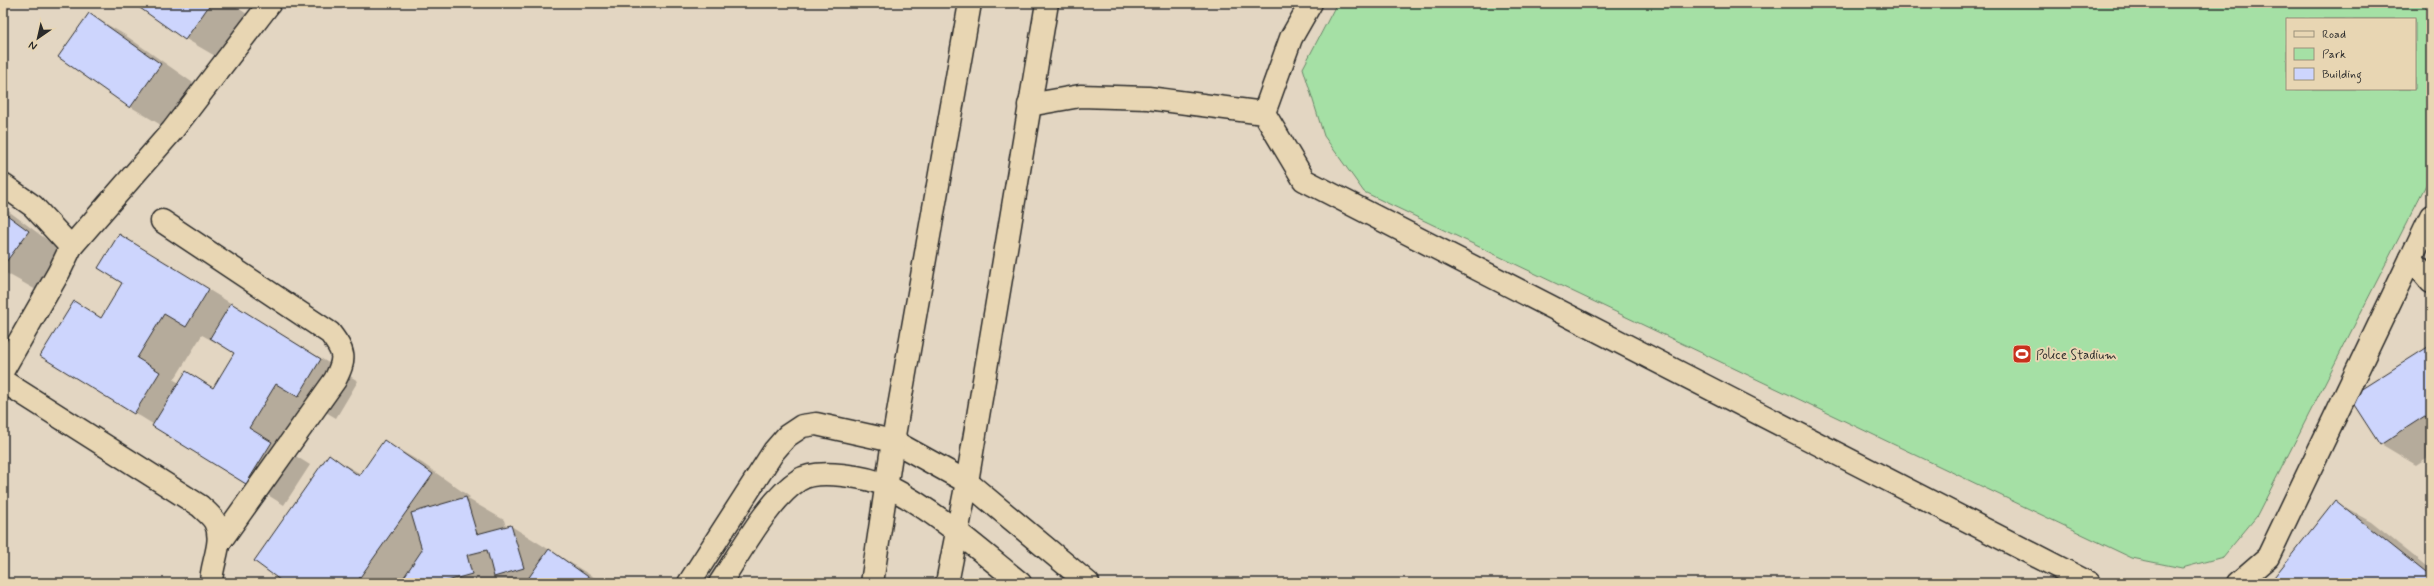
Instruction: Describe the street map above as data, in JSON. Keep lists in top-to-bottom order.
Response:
{
  "places": {
    "sports": ["Police Stadium"]
  },
  "legend": ["Road", "Park", "Building"],
  "north": "bottom left"
}
